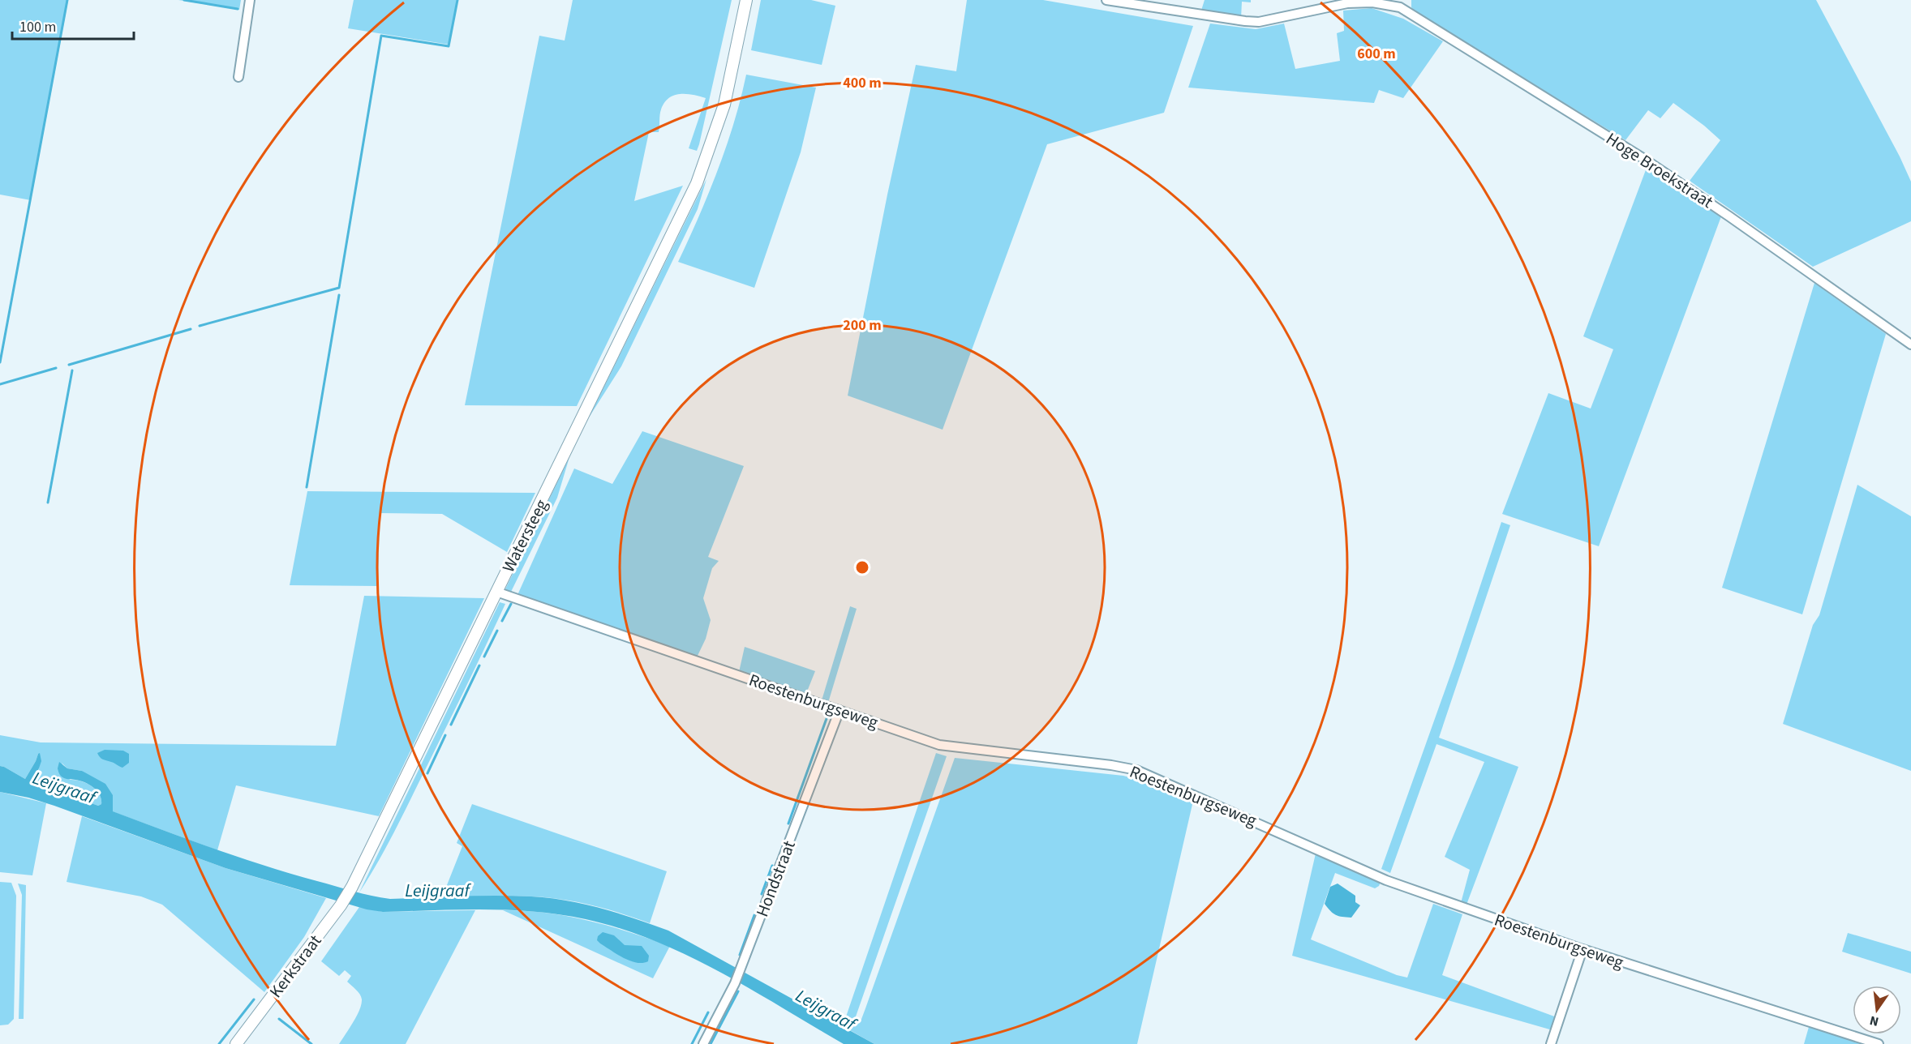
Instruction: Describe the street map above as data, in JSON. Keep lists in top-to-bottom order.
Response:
{
  "streets": {
    "street": [
      "Hoge Broekstraat",
      "Watersteeg",
      "Roestenburgseweg",
      "Hondstraat",
      "Kerkstraat"
    ]
  },
  "crossings": [
    ["Watersteeg", "Roestenburgseweg"],
    ["Watersteeg", "Kerkstraat"],
    ["Roestenburgseweg", "Hondstraat"]
  ],
  "water": ["Leijgraaf"],
  "scale_bar": "100 m",
  "north": "bottom",
  "rings": ["600 m", "400 m", "200 m"]
}
